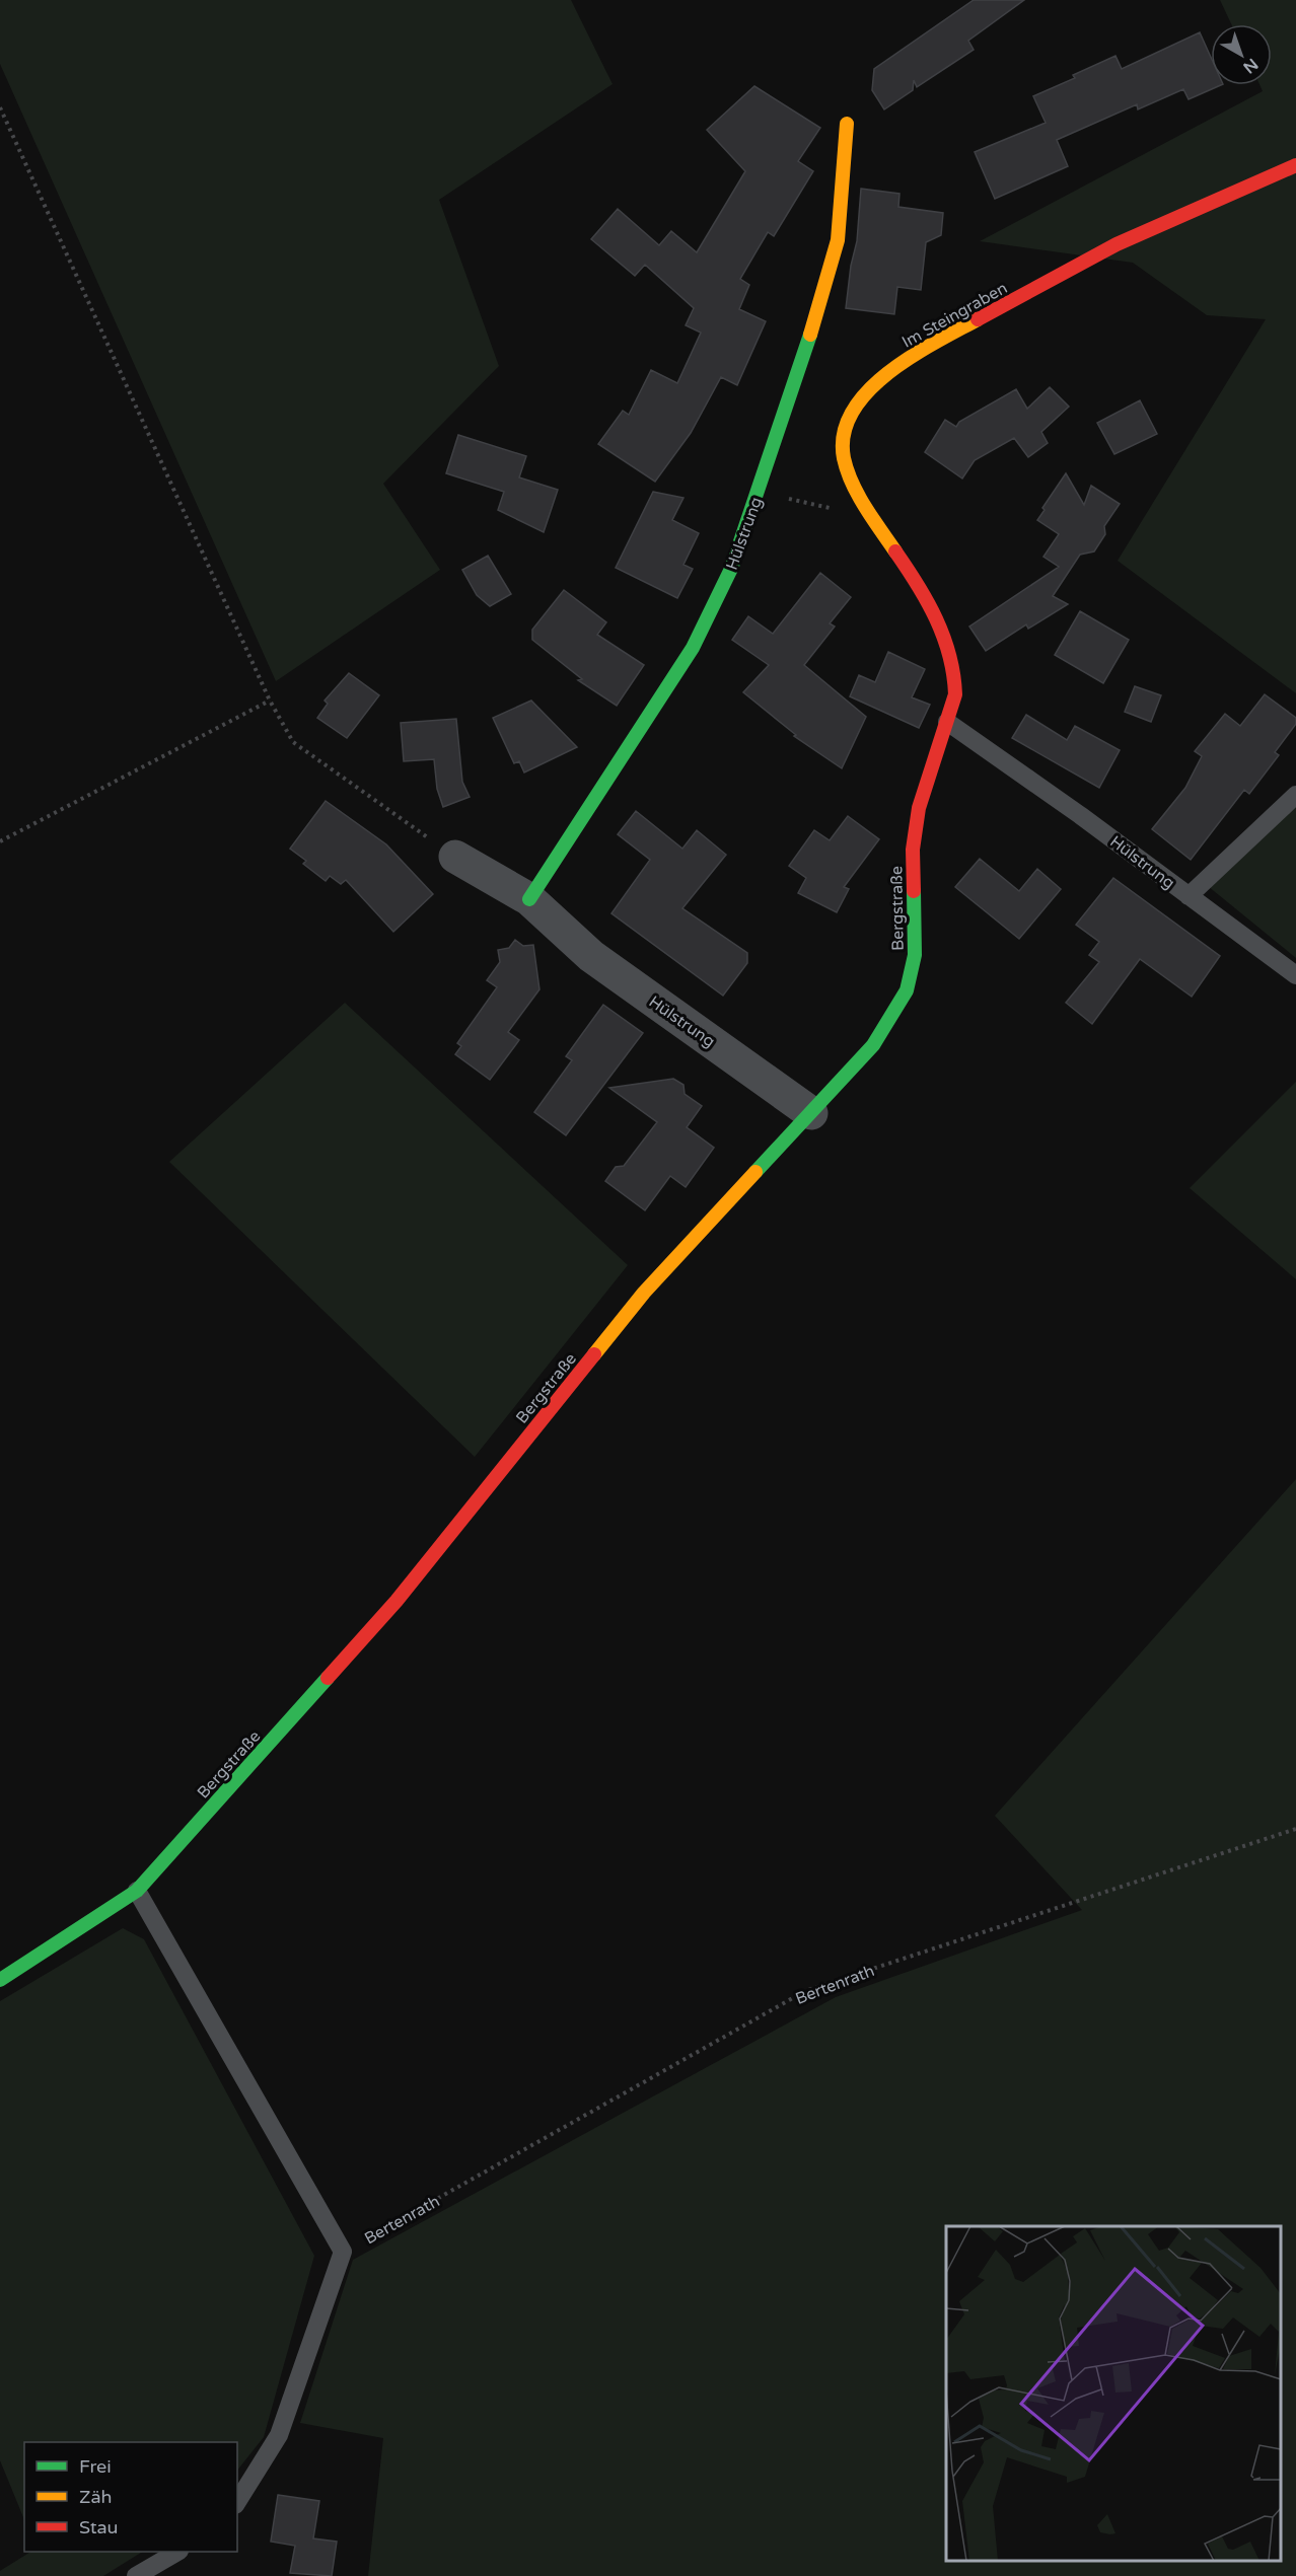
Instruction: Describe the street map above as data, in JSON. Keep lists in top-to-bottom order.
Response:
{
  "streets": {
    "street": ["Im Steingraben", "Hülstrung", "Bergstraße"],
    "path": ["Bertenrath"]
  },
  "crossings": [
    ["Im Steingraben", "Hülstrung"],
    ["Im Steingraben", "Bergstraße"],
    ["Hülstrung", "Bergstraße"]
  ],
  "legend": ["Frei", "Zäh", "Stau"],
  "north": "bottom right"
}
